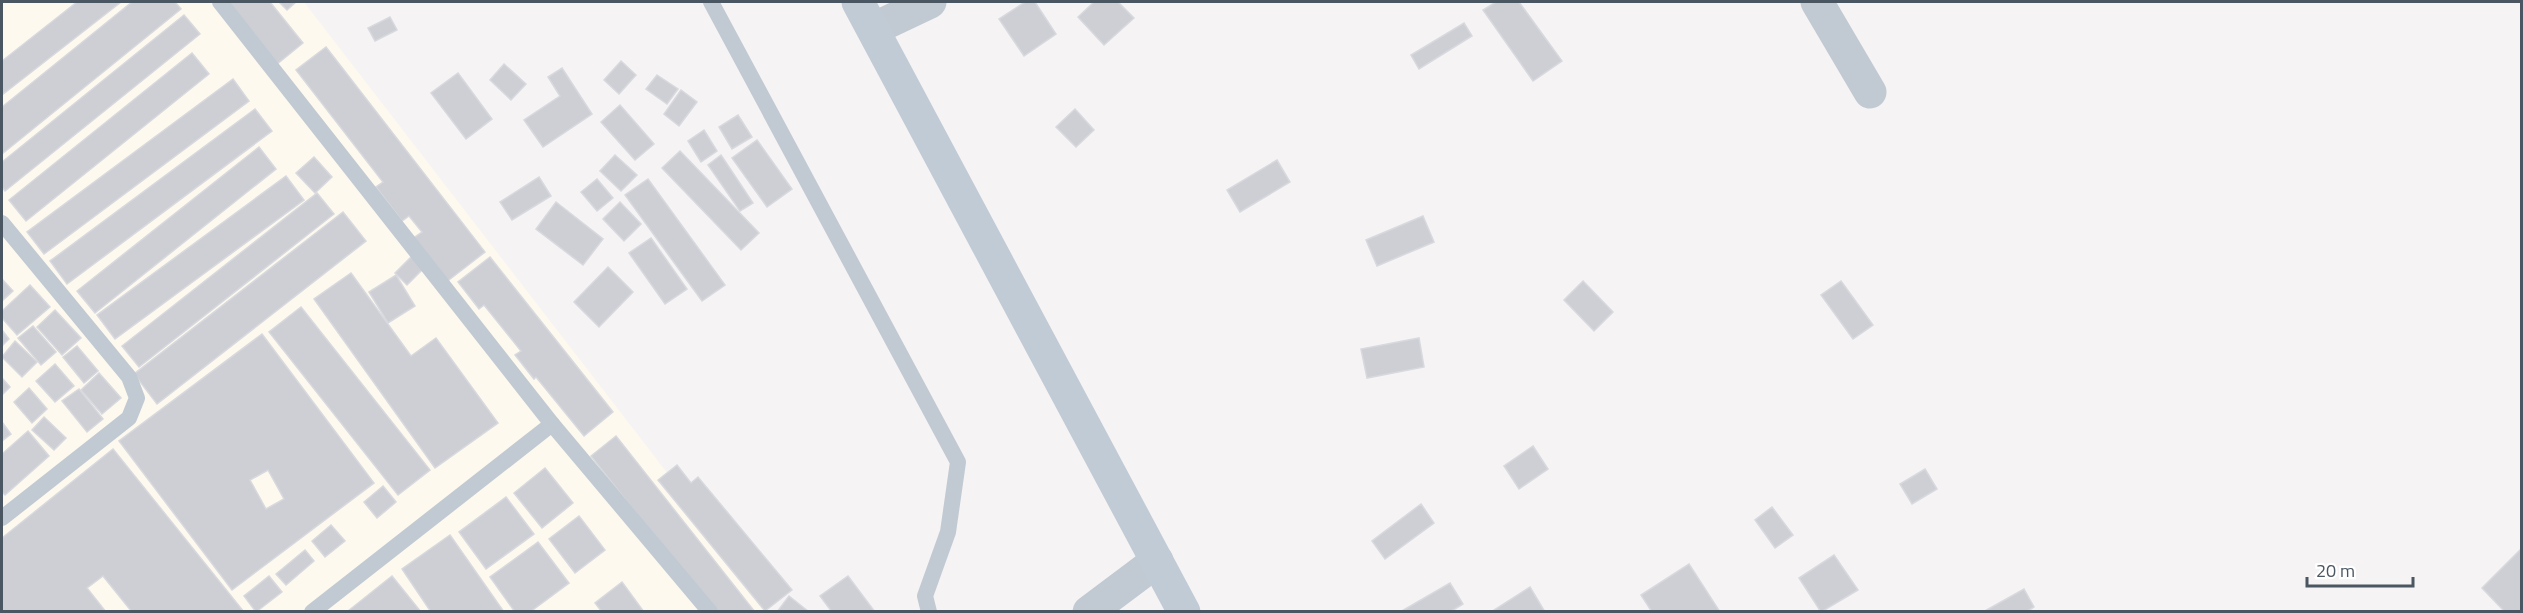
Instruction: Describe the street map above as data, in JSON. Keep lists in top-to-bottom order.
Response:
{
  "scale_bar": "20 m"
}
